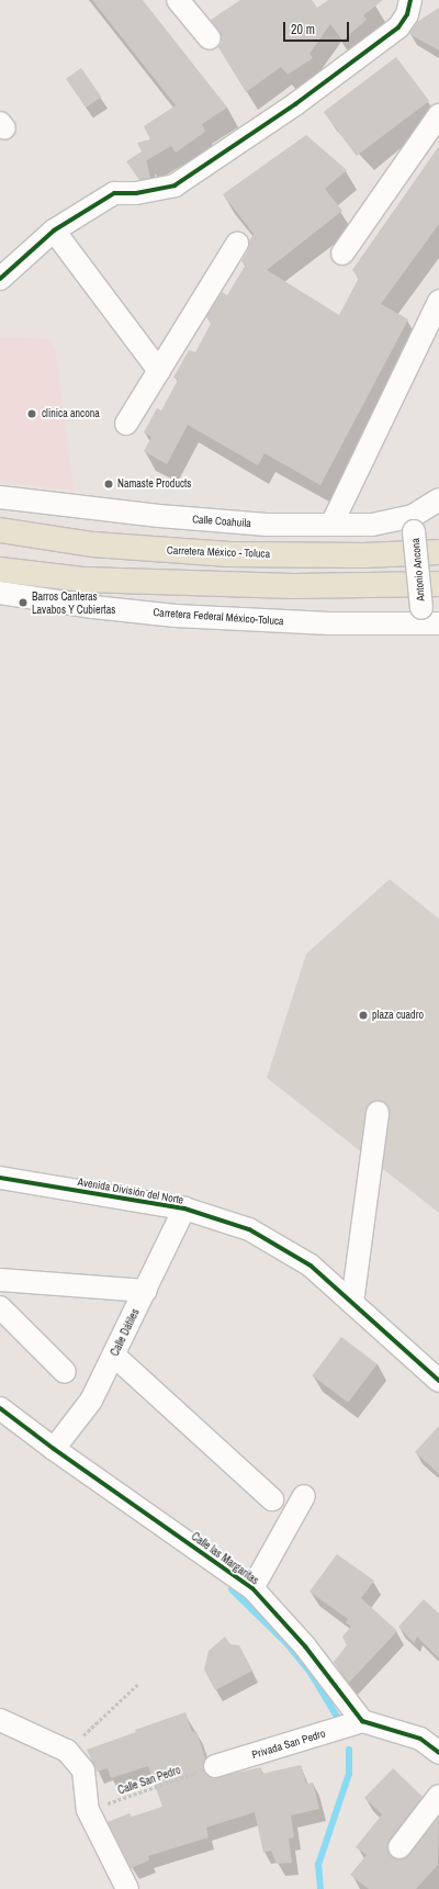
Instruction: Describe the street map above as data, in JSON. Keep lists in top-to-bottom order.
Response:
{
  "streets": {
    "main road": ["Carretera México - Toluca"],
    "street": [
      "Calle Coahuila",
      "Antonio Ancona",
      "Carretera Federal México-Toluca",
      "Avenida División del Norte",
      "Calle Dátiles",
      "Calle las Margaritas",
      "Privada San Pedro"
    ],
    "path": ["Calle San Pedro"]
  },
  "crossings": [
    ["Calle Coahuila", "Antonio Ancona"],
    ["Antonio Ancona", "Carretera Federal México-Toluca"],
    ["Avenida División del Norte", "Calle Dátiles"],
    ["Calle Dátiles", "Calle las Margaritas"],
    ["Calle las Margaritas", "Privada San Pedro"],
    ["Privada San Pedro", "Calle San Pedro"]
  ],
  "places": [
    "clinica ancona",
    "Namaste Products",
    "Barros Canteras Lavabos Y Cubiertas",
    "plaza cuadro"
  ],
  "scale_bar": "20 m"
}
